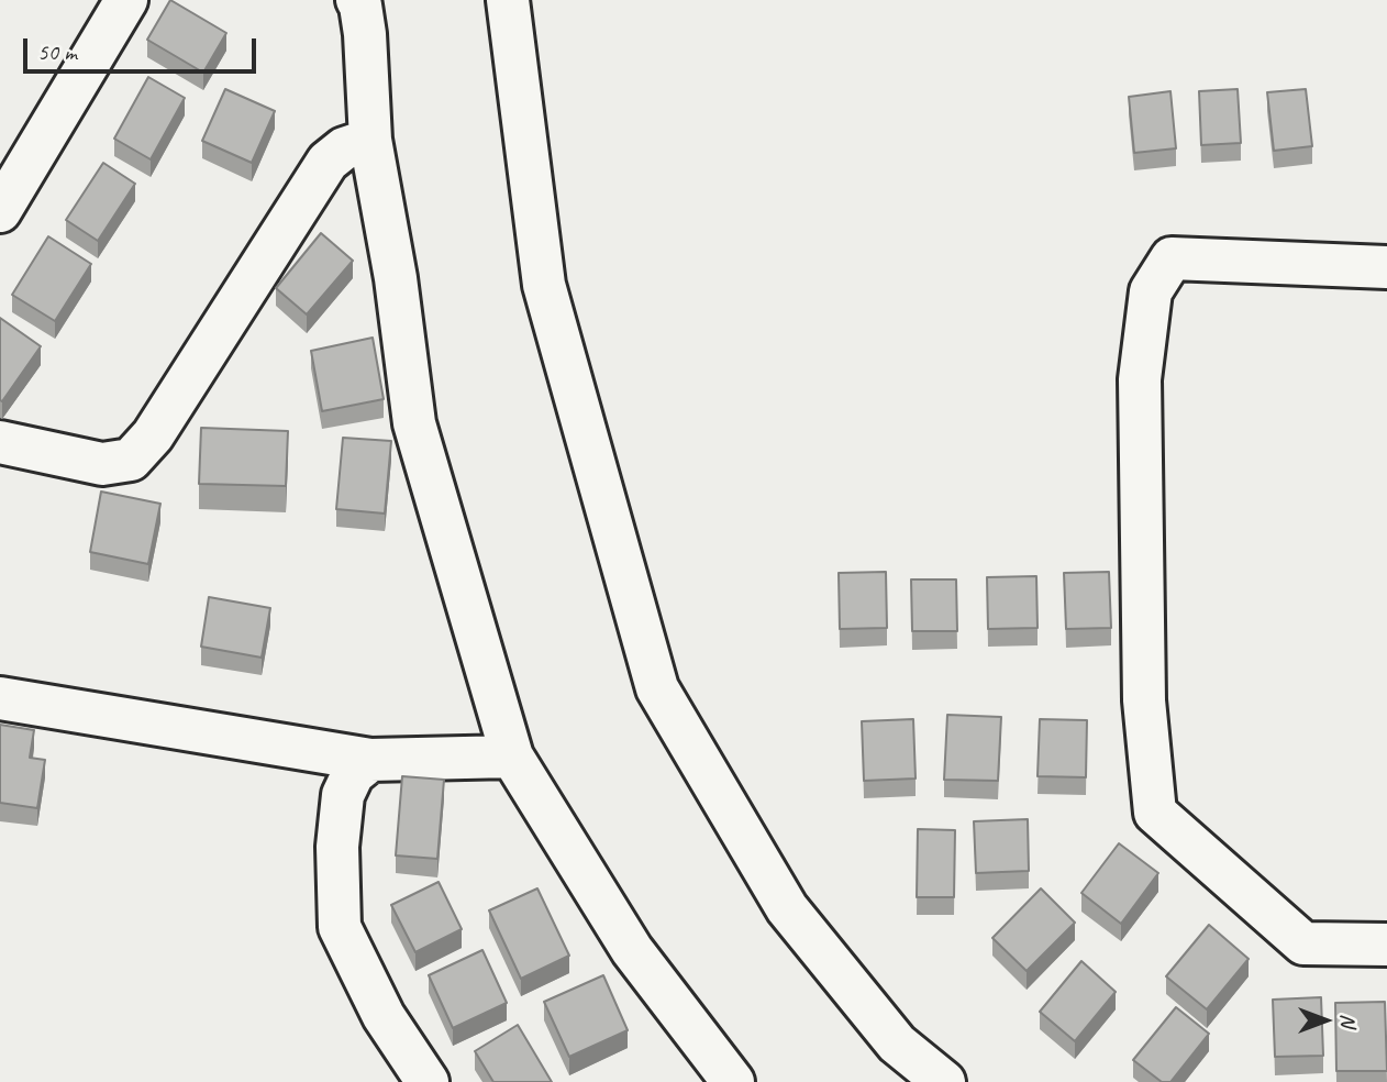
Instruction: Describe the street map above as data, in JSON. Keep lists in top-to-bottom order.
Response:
{
  "scale_bar": "50 m",
  "north": "right"
}
